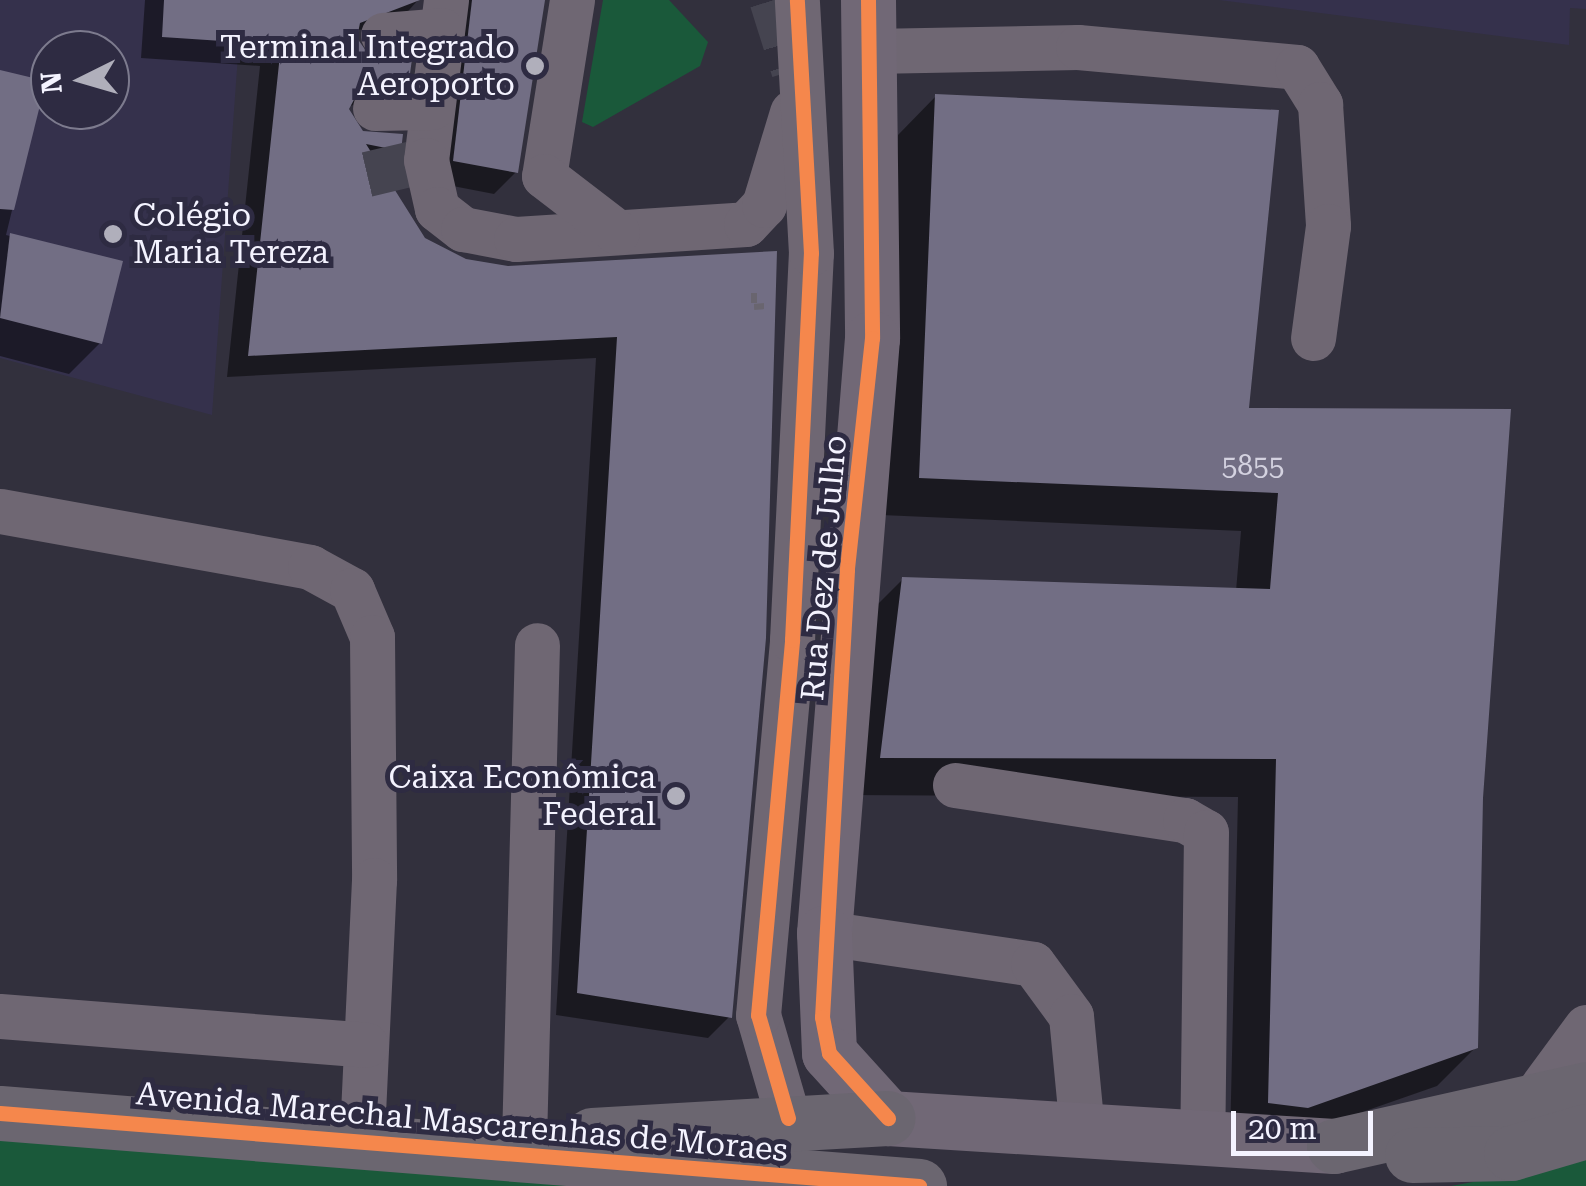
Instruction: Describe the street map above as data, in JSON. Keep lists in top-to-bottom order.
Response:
{
  "streets": {
    "highway": ["Avenida Marechal Mascarenhas de Moraes"],
    "main road": ["Rua Dez de Julho"]
  },
  "places": ["Terminal Integrado Aeroporto", "Colégio Maria Tereza", "Caixa Econômica Federal"],
  "house_numbers": ["5855"],
  "scale_bar": "20 m",
  "north": "left"
}
